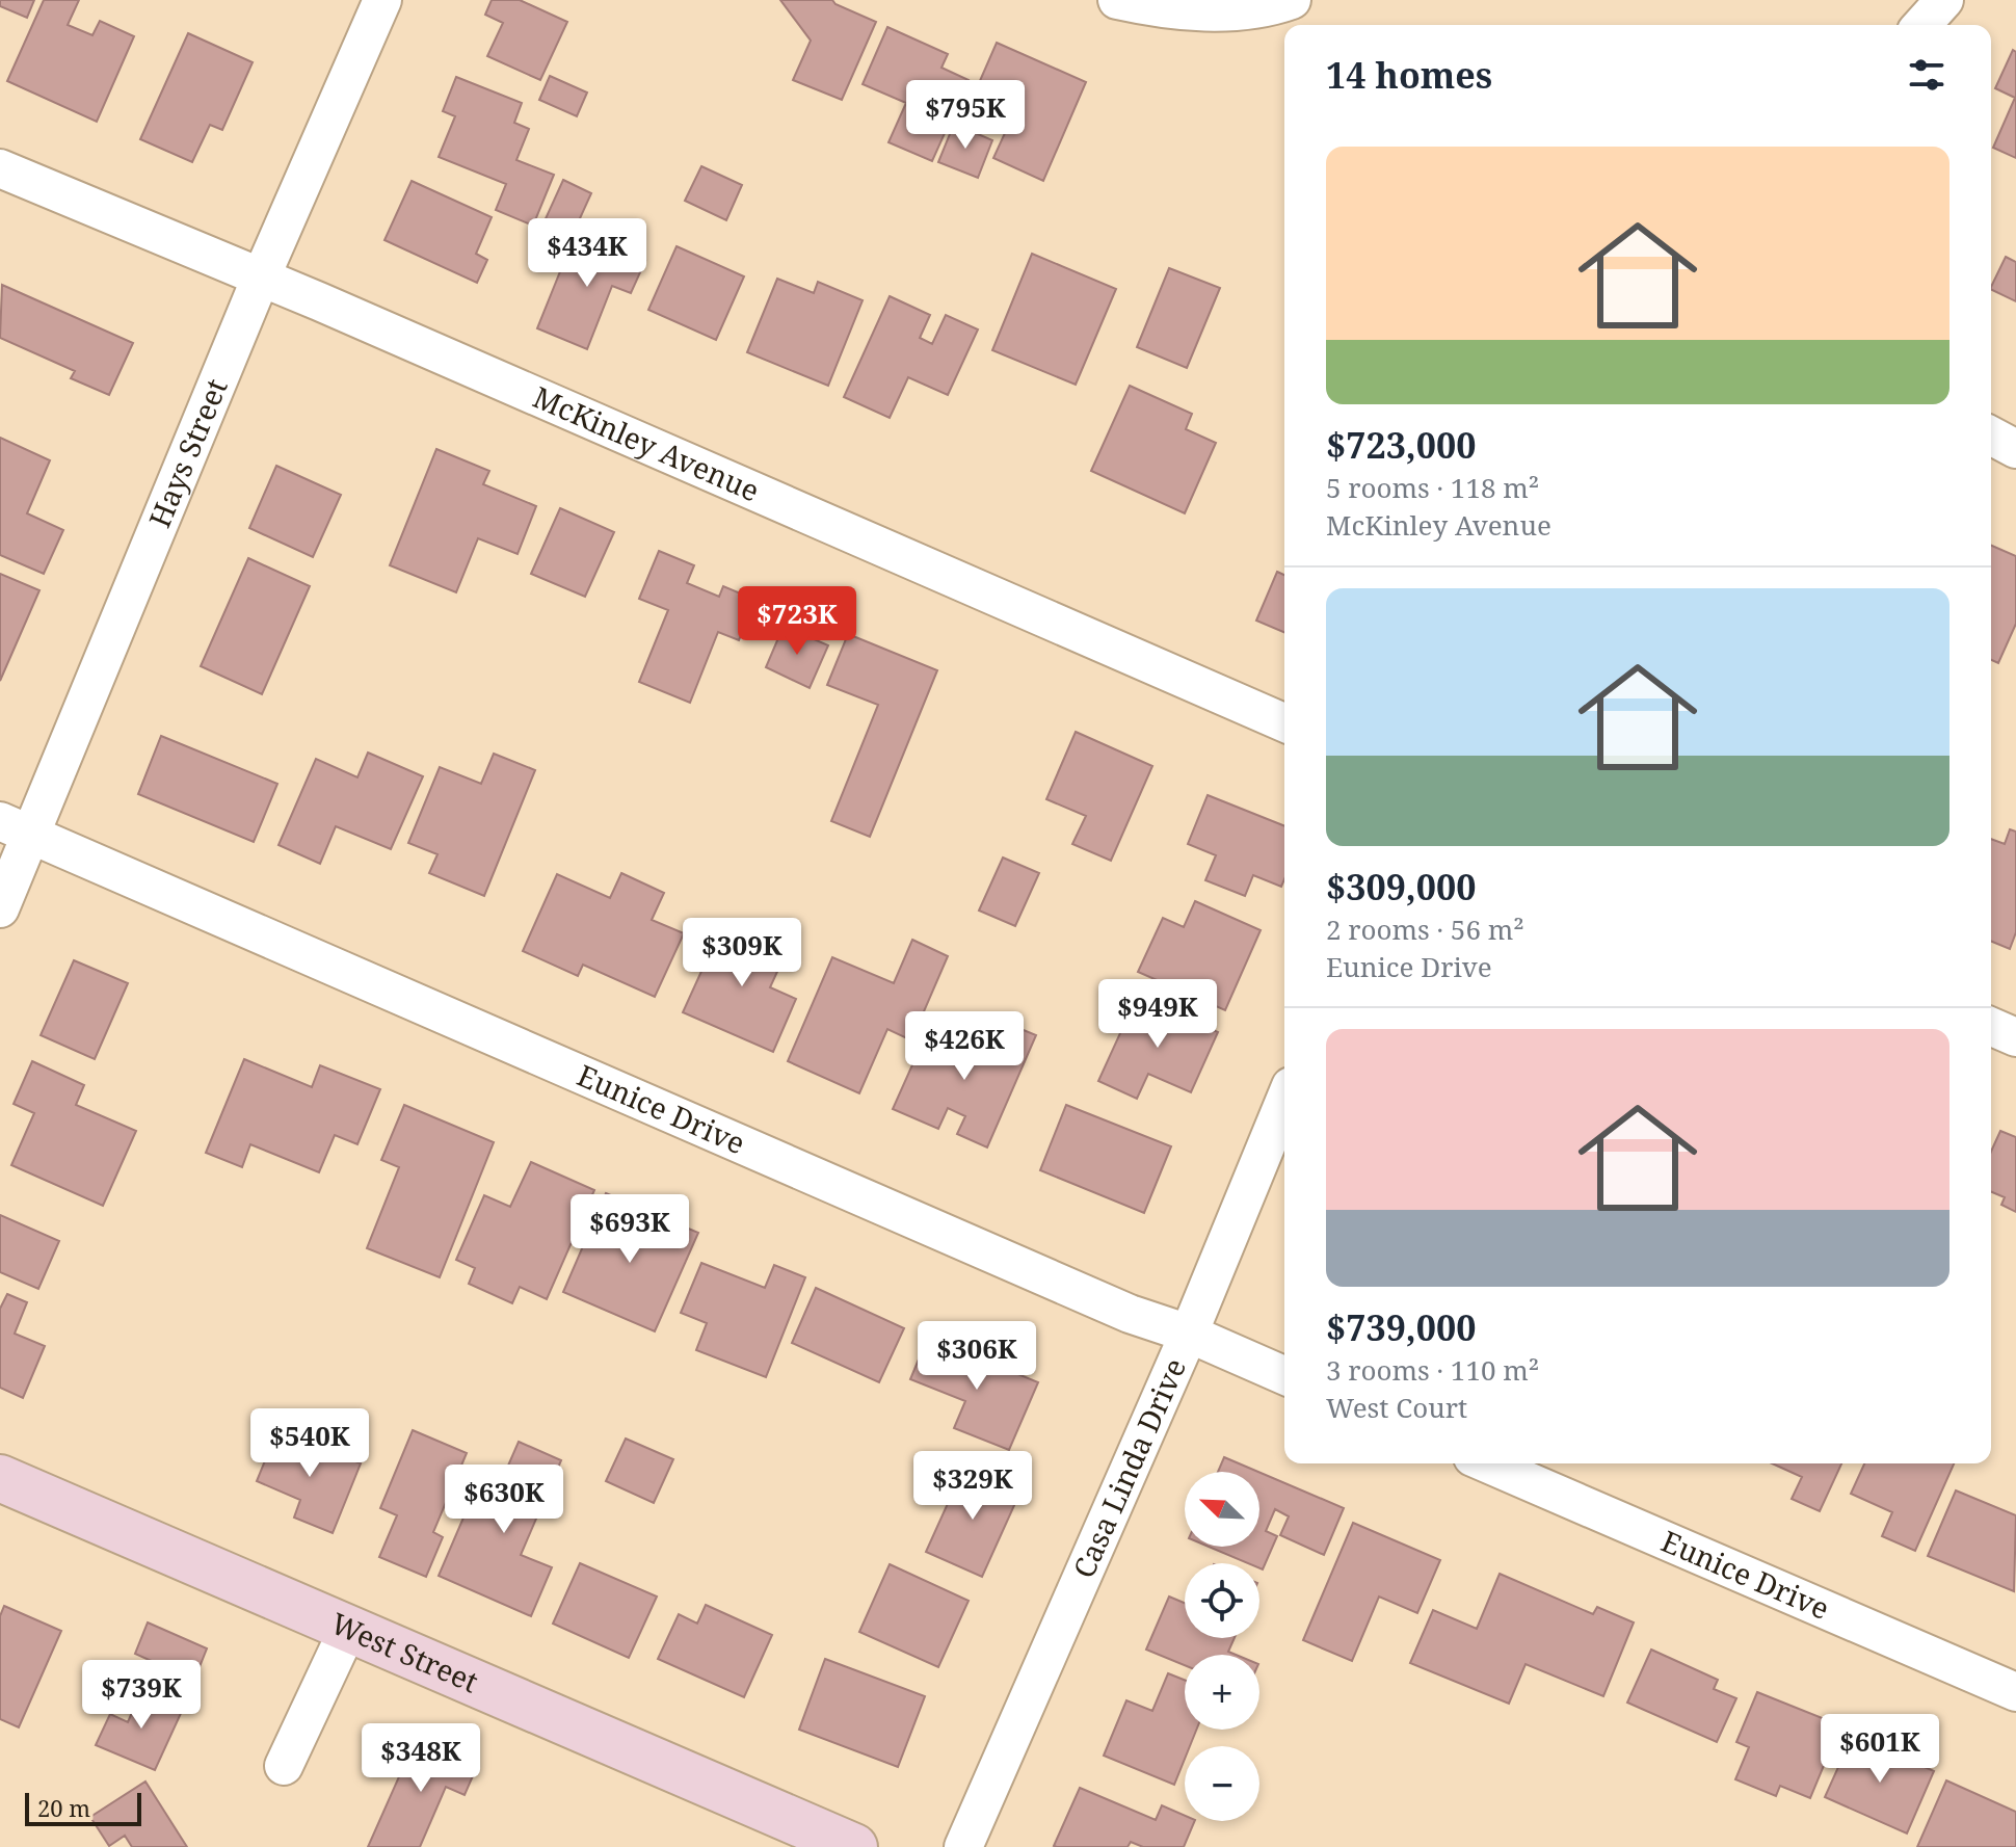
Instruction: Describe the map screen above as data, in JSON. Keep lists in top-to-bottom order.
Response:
{
  "streets": {
    "main road": ["West Street"],
    "street": [
      "McKinley Avenue",
      "Hays Street",
      "Eunice Drive",
      "Casa Linda Drive"
    ]
  },
  "crossings": [
    ["McKinley Avenue", "Hays Street"],
    ["Hays Street", "Eunice Drive"],
    ["Eunice Drive", "Casa Linda Drive"]
  ],
  "scale_bar": "20 m",
  "north": "top left",
  "page": {
    "heading": "14 homes",
    "price": [
      "$795K",
      "$434K",
      "$723K",
      "$309K",
      "$949K",
      "$426K",
      "$693K",
      "$306K",
      "$540K",
      "$329K",
      "$630K",
      "$739K",
      "$601K",
      "$348K"
    ],
    "list": [
      {
        "name": "$723,000",
        "note": "5 rooms · 118 m² · McKinley Avenue"
      },
      {
        "name": "$309,000",
        "note": "2 rooms · 56 m² · Eunice Drive"
      },
      {
        "name": "$739,000",
        "note": "3 rooms · 110 m² · West Court"
      }
    ],
    "map_buttons": ["+", "−"],
    "scale": "20 m"
  }
}
